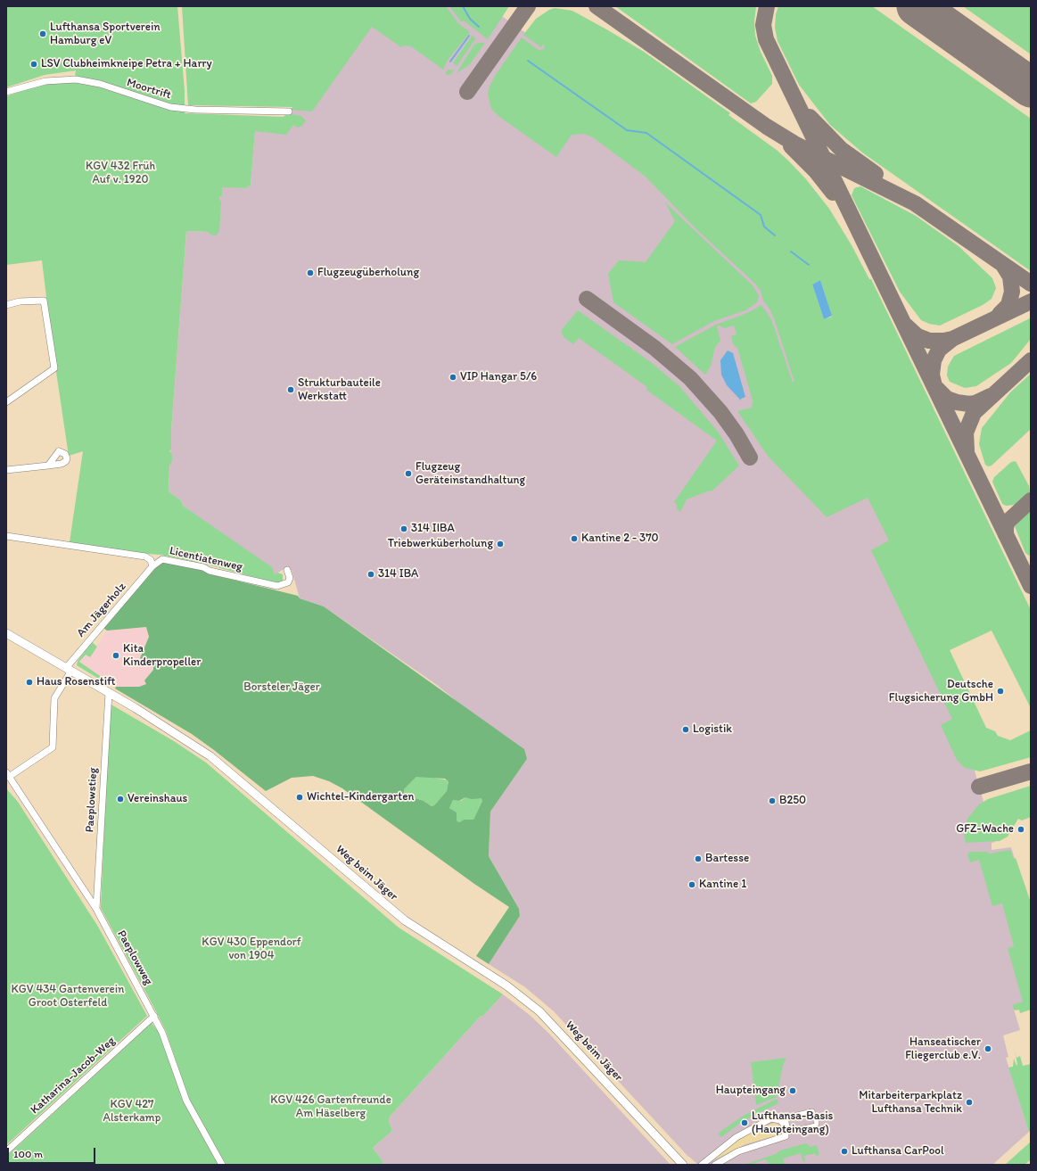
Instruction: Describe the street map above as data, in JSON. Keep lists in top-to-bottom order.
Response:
{
  "streets": {
    "street": [
      "Moortrift",
      "Licentiatenweg",
      "Am Jägerholz",
      "Paeplowstieg",
      "Weg beim Jäger",
      "Paeplowweg",
      "Katharina-Jacob-Weg"
    ]
  },
  "crossings": [
    ["Licentiatenweg", "Am Jägerholz"],
    ["Am Jägerholz", "Weg beim Jäger"],
    ["Am Jägerholz", "Paeplowweg"],
    ["Paeplowstieg", "Weg beim Jäger"],
    ["Paeplowstieg", "Paeplowweg"],
    ["Paeplowweg", "Katharina-Jacob-Weg"]
  ],
  "parks": [
    "KGV 432 Früh Auf v. 1920",
    "Borsteler Jäger",
    "KGV 430 Eppendorf von 1904",
    "KGV 434 Gartenverein Groot Osterfeld",
    "KGV 426 Gartenfreunde Am Häselberg",
    "KGV 427 Alsterkamp"
  ],
  "places": [
    "Lufthansa Sportverein Hamburg eV",
    "LSV Clubheimkneipe Petra + Harry",
    "Flugzeugüberholung",
    "VIP Hangar 5/6",
    "Strukturbauteile Werkstatt",
    "Flugzeug Geräteinstandhaltung",
    "314 IIBA",
    "Kantine 2 - 370",
    "Triebwerküberholung",
    "314 IBA",
    "Kita Kinderpropeller",
    "Haus Rosenstift",
    "Deutsche Flugsicherung GmbH",
    "Logistik",
    "Wichtel-Kindergarten",
    "Vereinshaus",
    "B250",
    "GFZ-Wache",
    "Bartesse",
    "Kantine 1",
    "Hanseatischer Fliegerclub e.V.",
    "Haupteingang",
    "Mitarbeiterparkplatz Lufthansa Technik",
    "Lufthansa-Basis (Haupteingang)",
    "Lufthansa CarPool"
  ],
  "scale_bar": "100 m"
}
